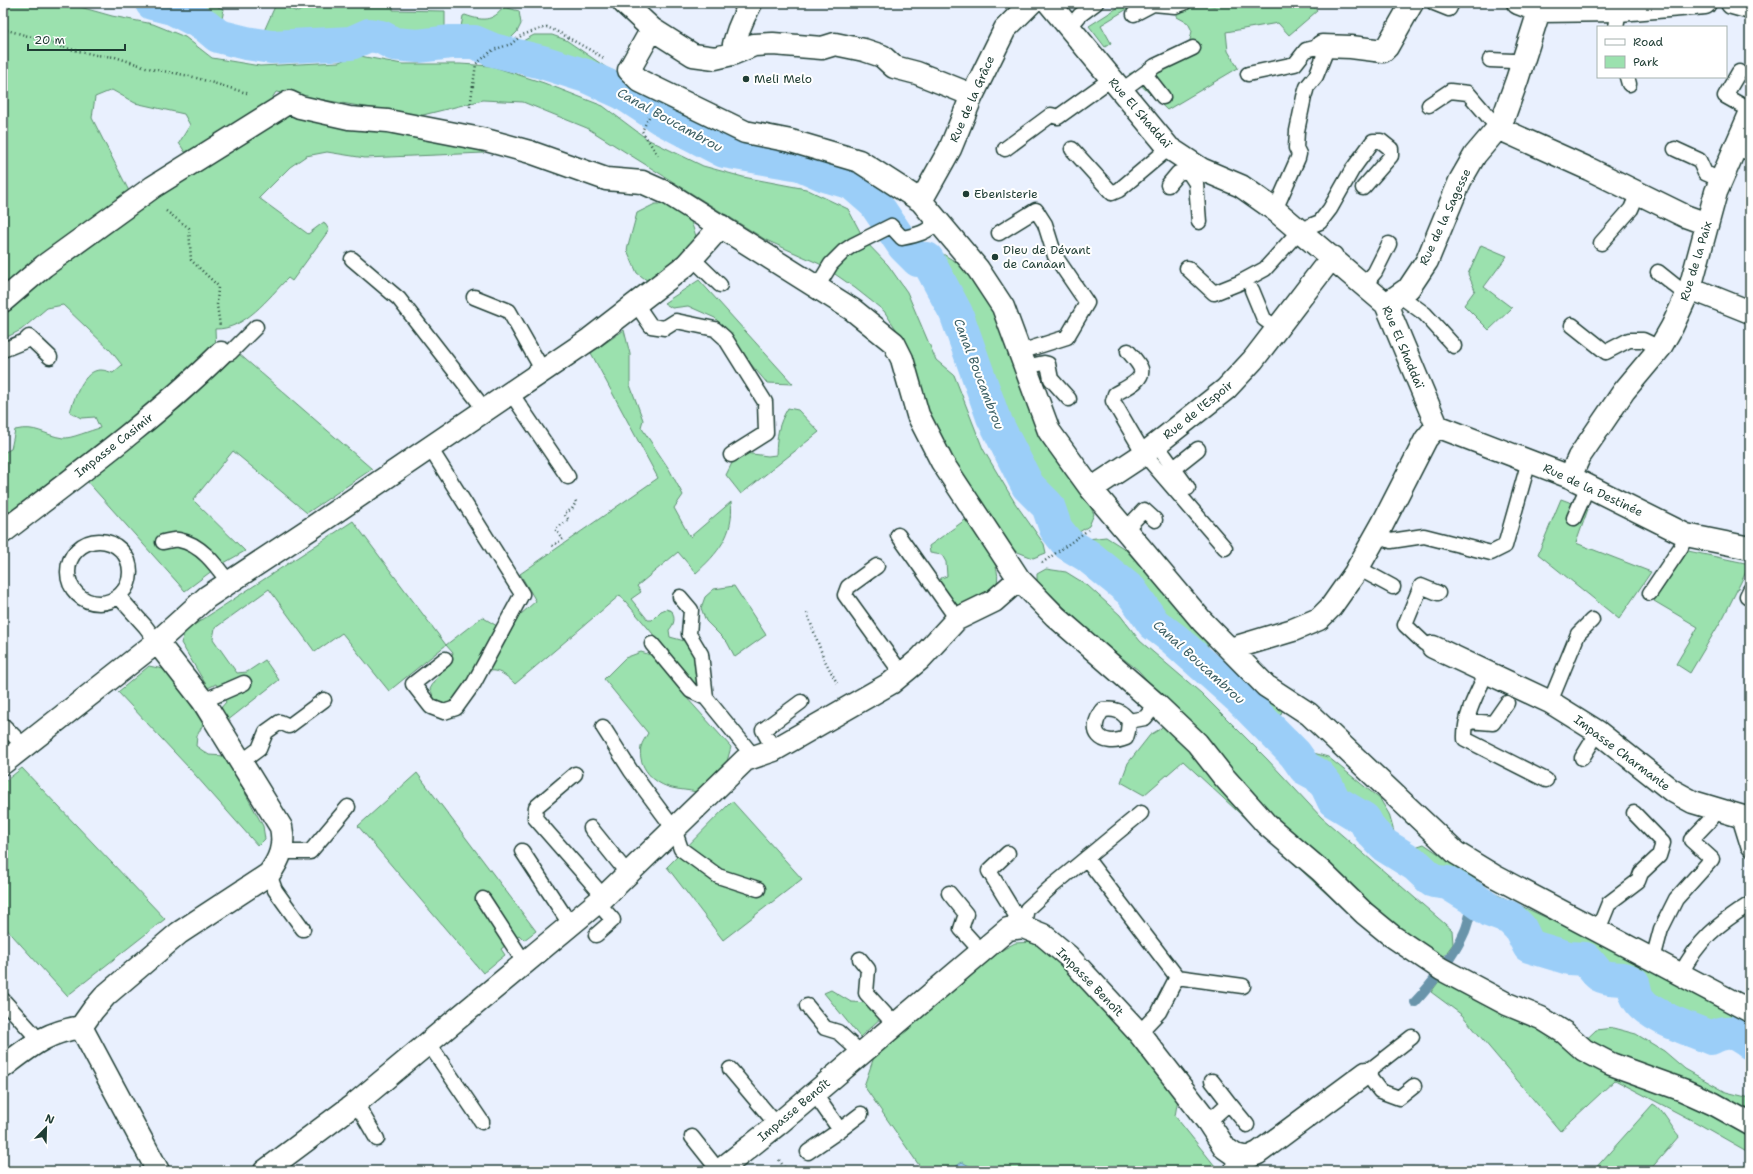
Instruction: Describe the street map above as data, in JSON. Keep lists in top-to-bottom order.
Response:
{
  "streets": {
    "street": [
      "Rue de la Grâce",
      "Rue El Shaddaï",
      "Rue de la Sagesse",
      "Rue de la Paix",
      "Rue de l'Espoir",
      "Impasse Casimir",
      "Rue de la Destinée",
      "Impasse Charmante",
      "Impasse Benoît"
    ]
  },
  "crossings": [
    ["Rue El Shaddaï", "Rue de la Sagesse"],
    ["Rue El Shaddaï", "Rue de l'Espoir"],
    ["Rue El Shaddaï", "Rue de la Destinée"],
    ["Rue de la Paix", "Rue de la Destinée"]
  ],
  "water": ["Canal Boucambrou"],
  "places": ["Meli Melo", "Ebenisterie", "Dieu de Dévant de Canaan"],
  "legend": ["Road", "Park"],
  "scale_bar": "20 m",
  "north": "top right"
}
